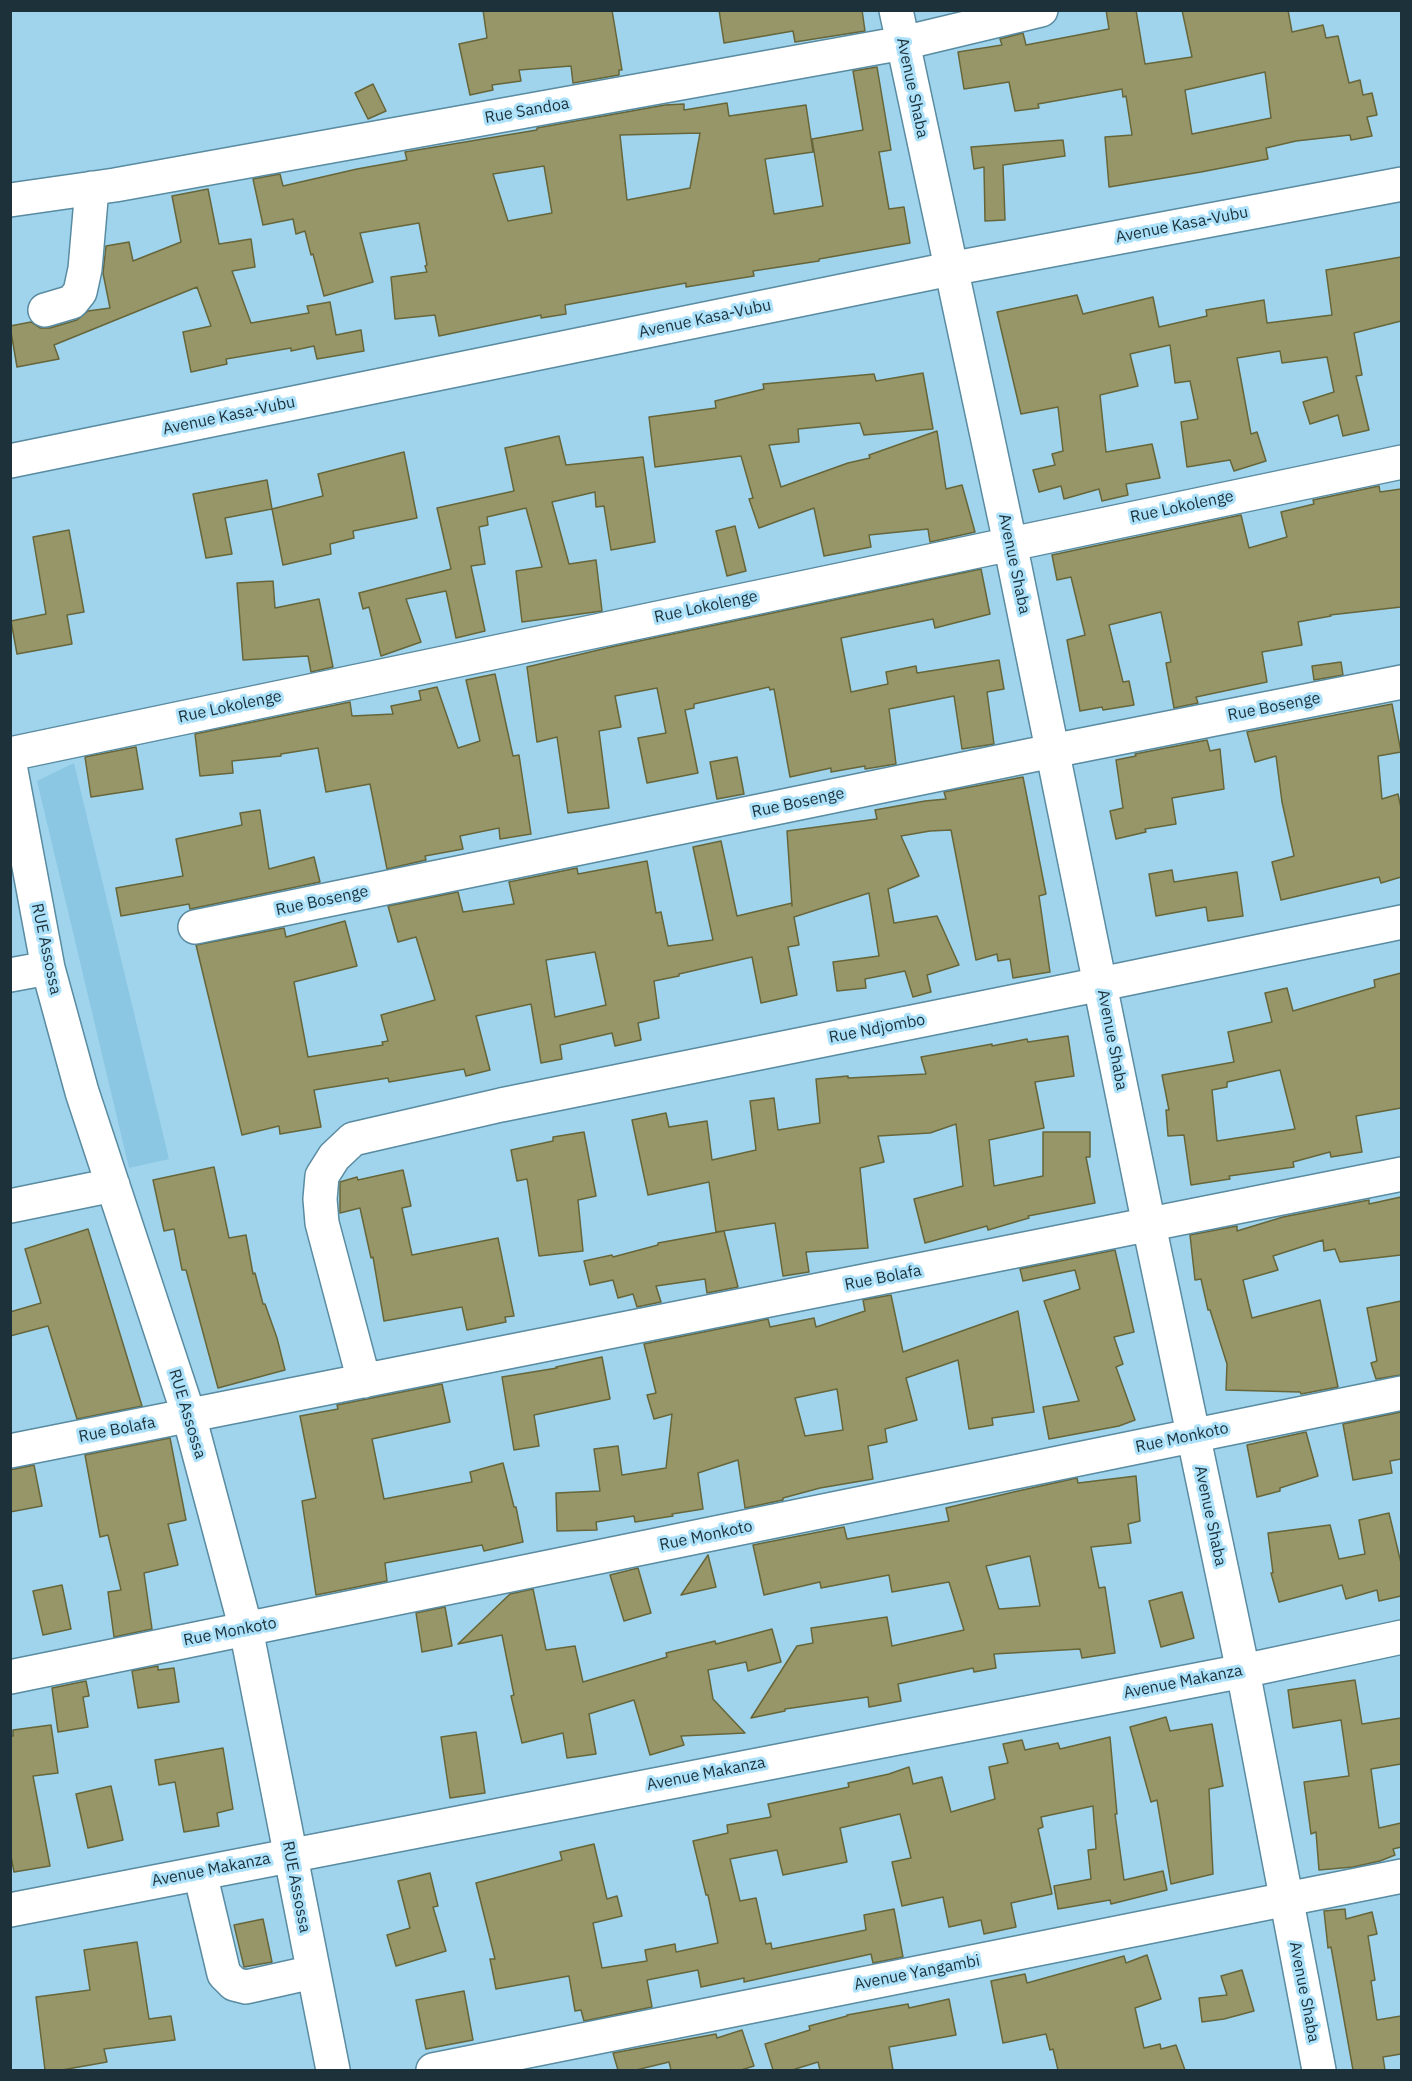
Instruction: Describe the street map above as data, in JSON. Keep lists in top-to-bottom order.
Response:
{
  "streets": {
    "street": [
      "Avenue Shaba",
      "Rue Sandoa",
      "Avenue Kasa-Vubu",
      "Rue Lokolenge",
      "Rue Bosenge",
      "RUE Assossa",
      "Rue Ndjombo",
      "Rue Bolafa",
      "Rue Monkoto",
      "Avenue Makanza",
      "Avenue Yangambi"
    ]
  },
  "crossings": [
    ["Avenue Shaba", "Rue Sandoa"],
    ["Avenue Shaba", "Avenue Kasa-Vubu"],
    ["Avenue Shaba", "Rue Lokolenge"],
    ["Avenue Shaba", "Rue Bosenge"],
    ["Avenue Shaba", "Rue Ndjombo"],
    ["Avenue Shaba", "Rue Bolafa"],
    ["Avenue Shaba", "Rue Monkoto"],
    ["Avenue Shaba", "Avenue Makanza"],
    ["Avenue Shaba", "Avenue Yangambi"],
    ["RUE Assossa", "Rue Bolafa"],
    ["RUE Assossa", "Rue Monkoto"],
    ["RUE Assossa", "Avenue Makanza"],
    ["Rue Ndjombo", "Rue Bolafa"]
  ]
}
